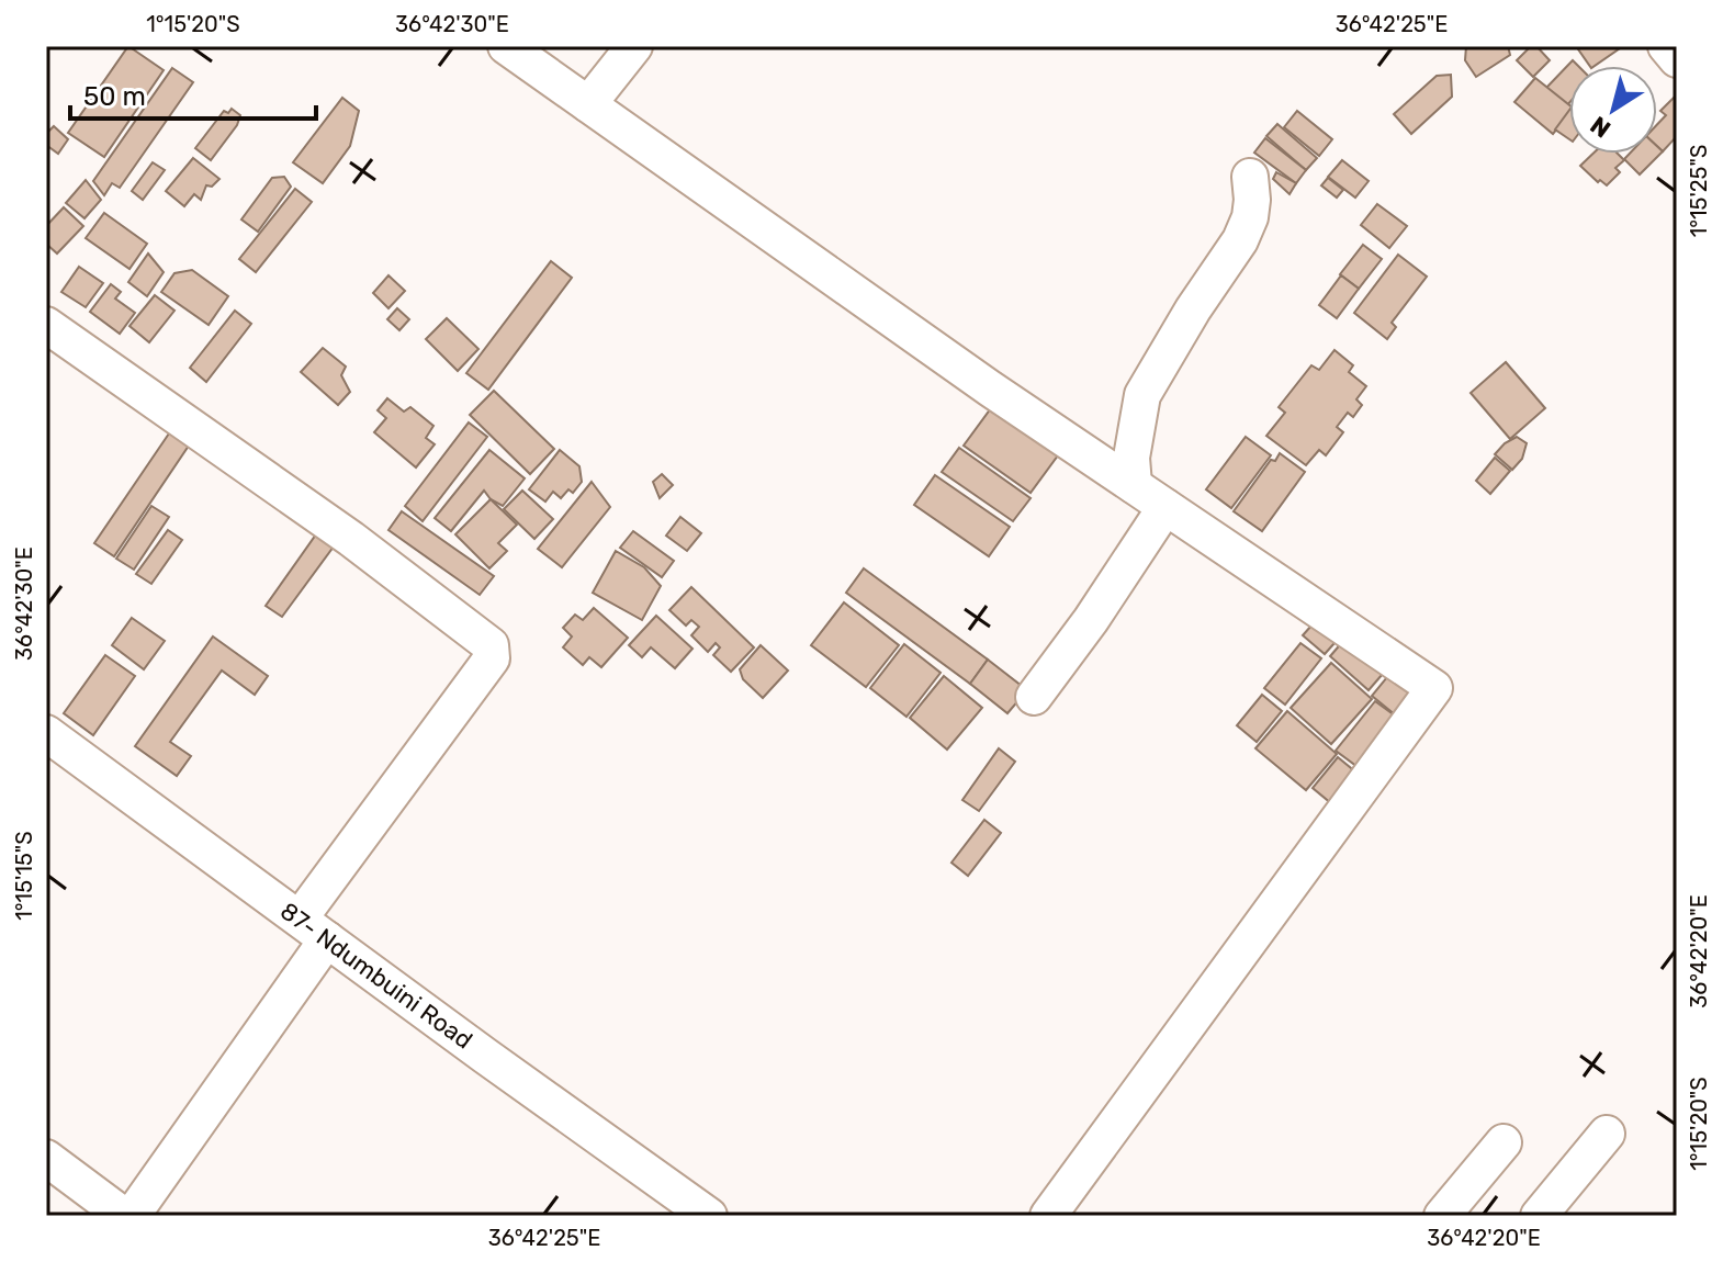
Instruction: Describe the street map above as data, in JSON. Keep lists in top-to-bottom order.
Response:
{
  "streets": {
    "street": ["87- Ndumbuini Road"]
  },
  "scale_bar": "50 m",
  "north": "bottom left",
  "coordinates": [
    "1°15'20\"S",
    "36°42'30\"E",
    "36°42'25\"E",
    "1°15'25\"S",
    "1°15'15\"S",
    "36°42'20\"E"
  ]
}
